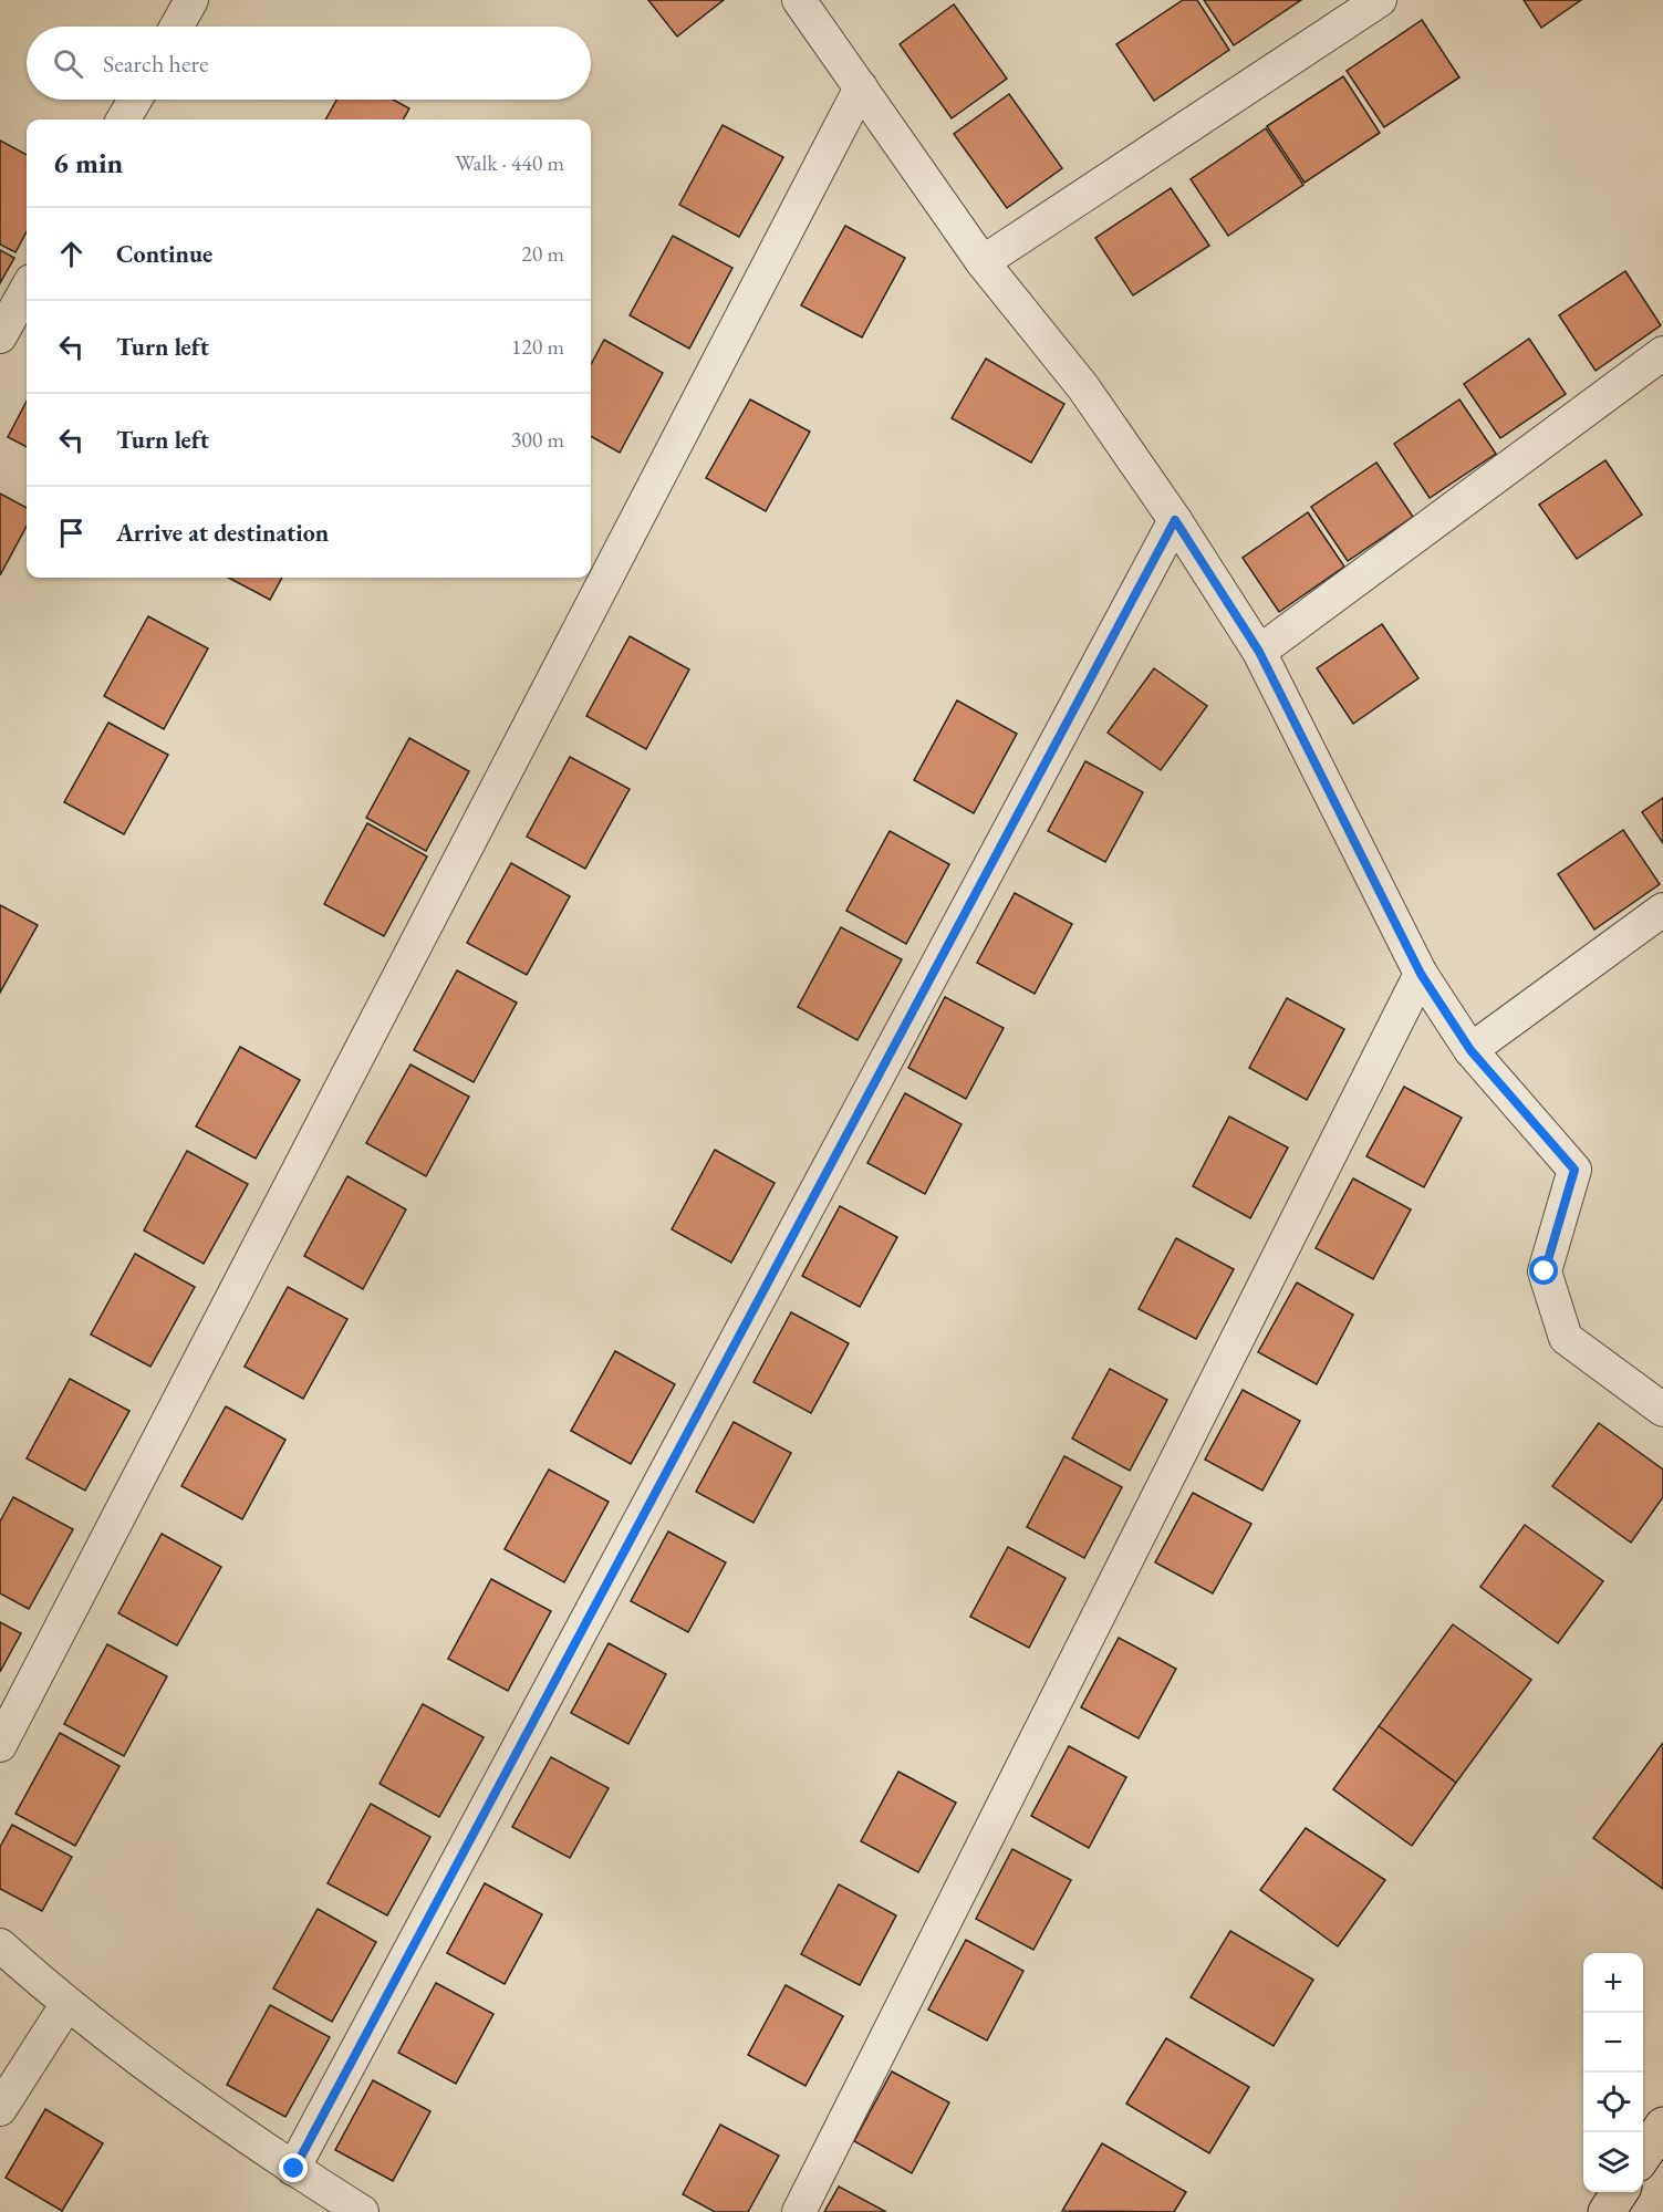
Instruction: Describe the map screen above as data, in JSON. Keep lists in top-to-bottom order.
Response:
{
  "page": {
    "search": "Search here",
    "heading": ["6 min", "Walk · 440 m"],
    "list": [
      ["Continue", "20 m"],
      ["Turn left", "120 m"],
      ["Turn left", "300 m"],
      "Arrive at destination"
    ],
    "map_buttons": ["+", "−"]
  }
}
